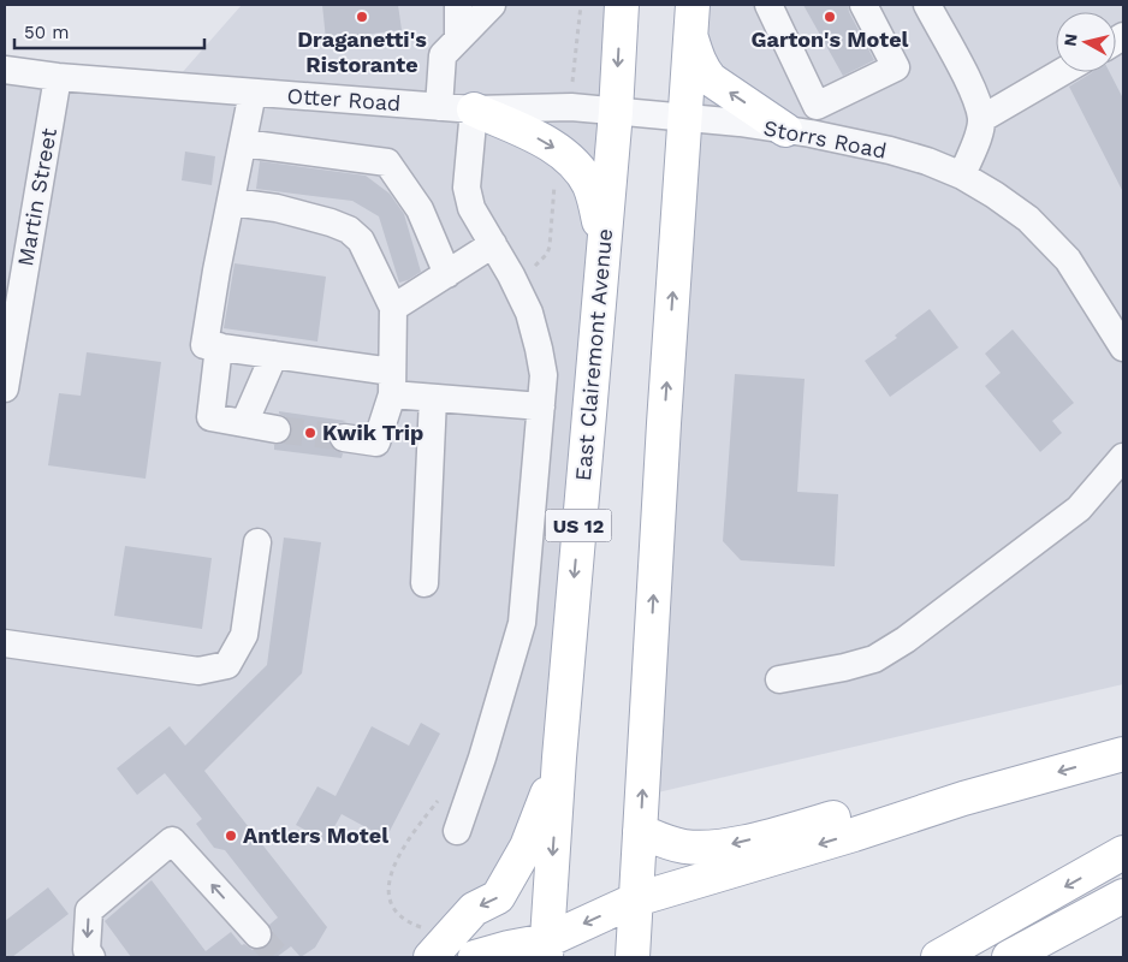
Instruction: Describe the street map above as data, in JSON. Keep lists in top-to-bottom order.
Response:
{
  "streets": {
    "main road": ["East Clairemont Avenue", "US 12"],
    "street": ["Otter Road", "Storrs Road", "Martin Street"]
  },
  "crossings": [
    ["Otter Road", "Storrs Road"],
    ["Otter Road", "Martin Street"],
    ["Otter Road", "East Clairemont Avenue"]
  ],
  "places": [
    "Draganetti's Ristorante",
    "Garton's Motel",
    "Kwik Trip",
    "Antlers Motel"
  ],
  "scale_bar": "50 m",
  "north": "left"
}
